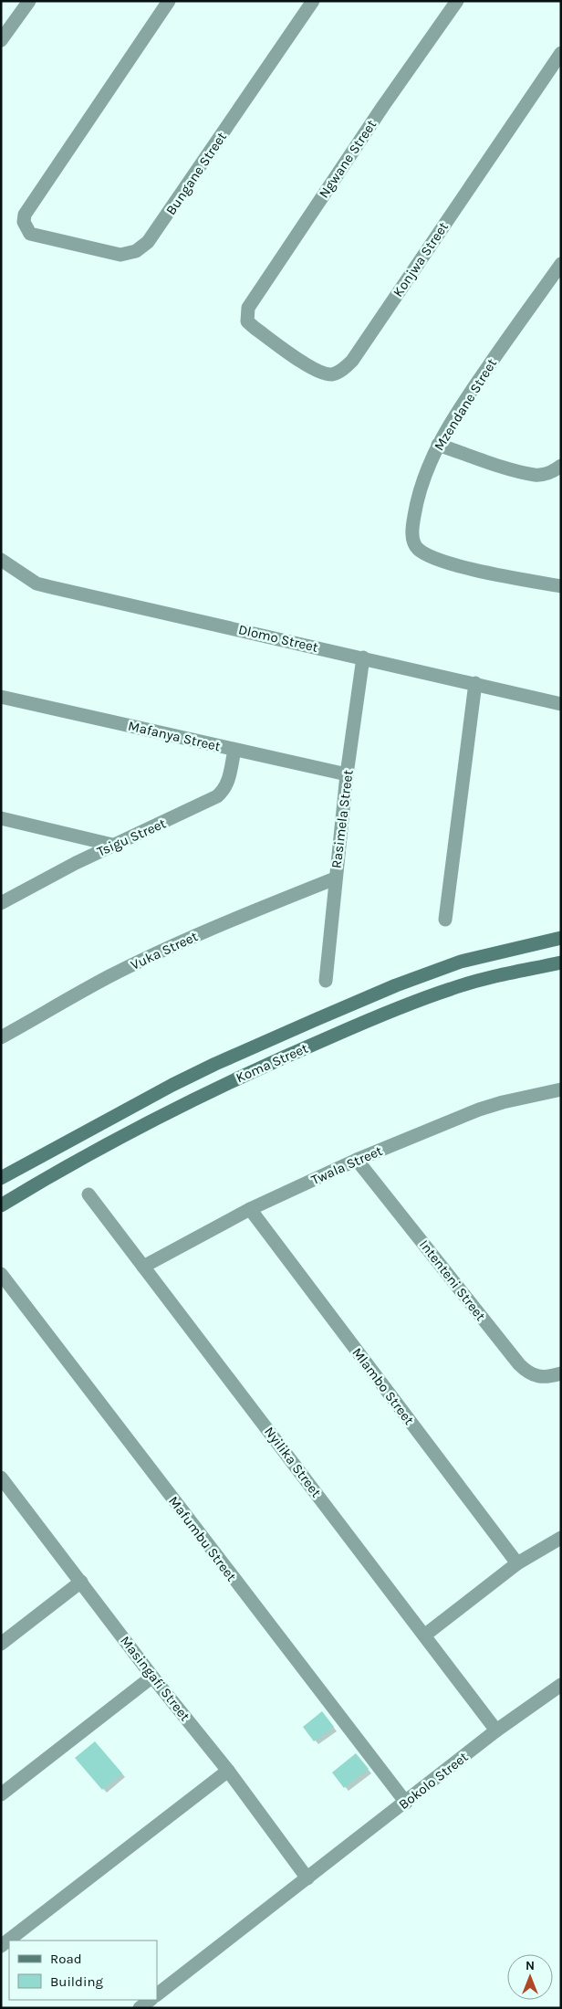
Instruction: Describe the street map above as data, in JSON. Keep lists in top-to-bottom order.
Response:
{
  "streets": {
    "main road": ["Koma Street"],
    "street": [
      "Ngwane Street",
      "Bungane Street",
      "Konjwa Street",
      "Mzendane Street",
      "Dlomo Street",
      "Mafanya Street",
      "Rasimela Street",
      "Tsigu Street",
      "Vuka Street",
      "Twala Street",
      "Intenteni Street",
      "Mlambo Street",
      "Nyilika Street",
      "Mafumbu Street",
      "Masingafi Street",
      "Bokolo Street"
    ]
  },
  "crossings": [
    ["Ngwane Street", "Konjwa Street"],
    ["Dlomo Street", "Rasimela Street"],
    ["Mafanya Street", "Rasimela Street"],
    ["Mafanya Street", "Tsigu Street"],
    ["Rasimela Street", "Vuka Street"],
    ["Twala Street", "Intenteni Street"],
    ["Twala Street", "Mlambo Street"],
    ["Twala Street", "Nyilika Street"],
    ["Nyilika Street", "Bokolo Street"],
    ["Mafumbu Street", "Bokolo Street"],
    ["Masingafi Street", "Bokolo Street"]
  ],
  "legend": ["Road", "Building"],
  "north": "top"
}
